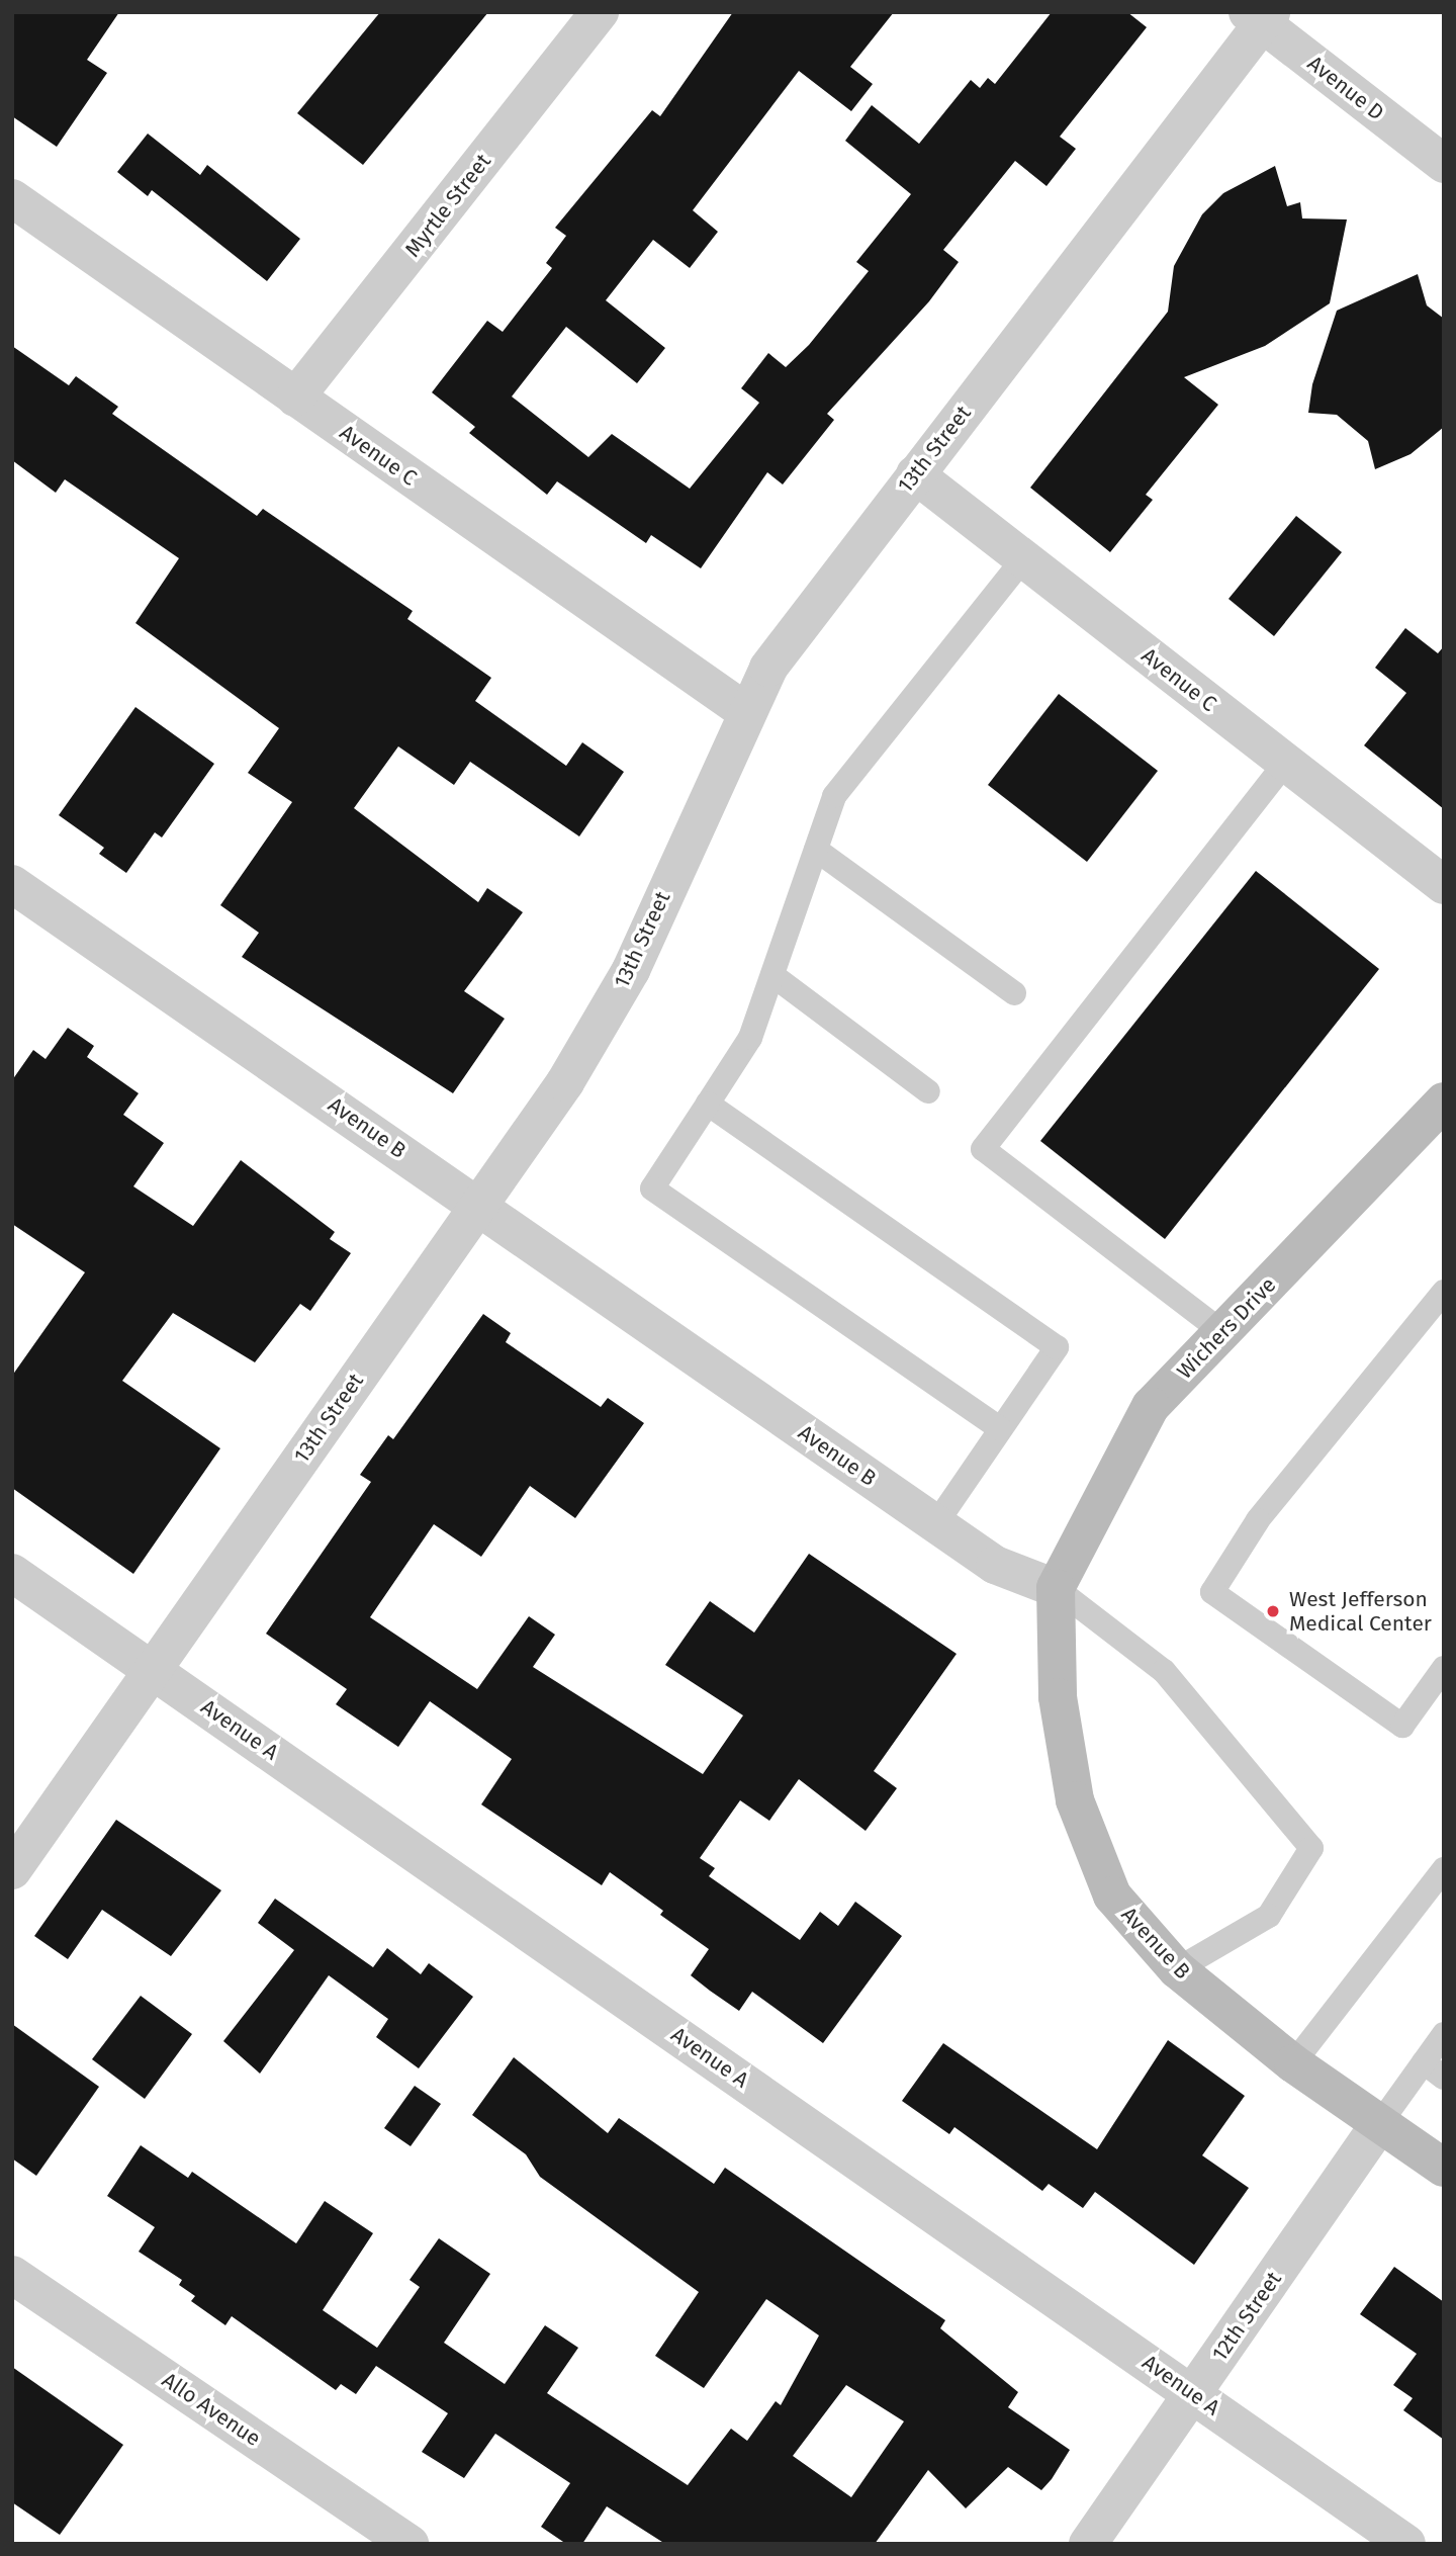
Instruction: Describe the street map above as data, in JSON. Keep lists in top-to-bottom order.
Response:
{
  "streets": {
    "street": [
      "Avenue D",
      "Myrtle Street",
      "13th Street",
      "Avenue C",
      "Avenue B",
      "Wichers Drive",
      "Avenue A",
      "12th Street",
      "Allo Avenue"
    ]
  },
  "crossings": [
    ["Avenue D", "13th Street"],
    ["Myrtle Street", "Avenue C"],
    ["13th Street", "Avenue C"],
    ["13th Street", "Avenue B"],
    ["13th Street", "Avenue A"],
    ["Avenue B", "Wichers Drive"],
    ["Avenue B", "12th Street"],
    ["Avenue A", "12th Street"]
  ],
  "places": ["West Jefferson Medical Center"]
}
